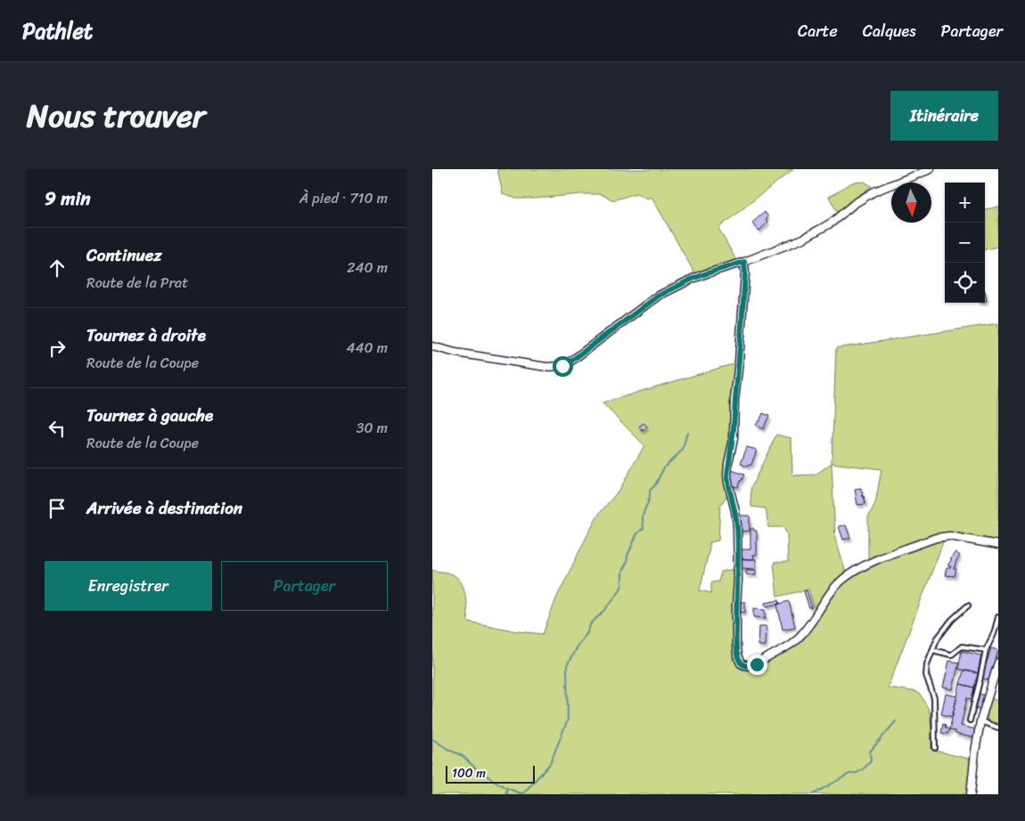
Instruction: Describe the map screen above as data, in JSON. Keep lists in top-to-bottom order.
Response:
{
  "scale_bar": "100 m",
  "north": "bottom",
  "page": {
    "header": "Pathlet",
    "nav": ["Carte", "Calques", "Partager"],
    "title": "Nous trouver",
    "buttons": [
      "Itinéraire",
      ["Enregistrer", "Partager"]
    ],
    "heading": ["9 min", "À pied · 710 m"],
    "map_buttons": ["+", "−"],
    "list": [
      ["Continuez", "Route de la Prat", "240 m"],
      ["Tournez à droite", "Route de la Coupe", "440 m"],
      ["Tournez à gauche", "Route de la Coupe", "30 m"],
      "Arrivée à destination"
    ],
    "scale": "100 m"
  }
}
